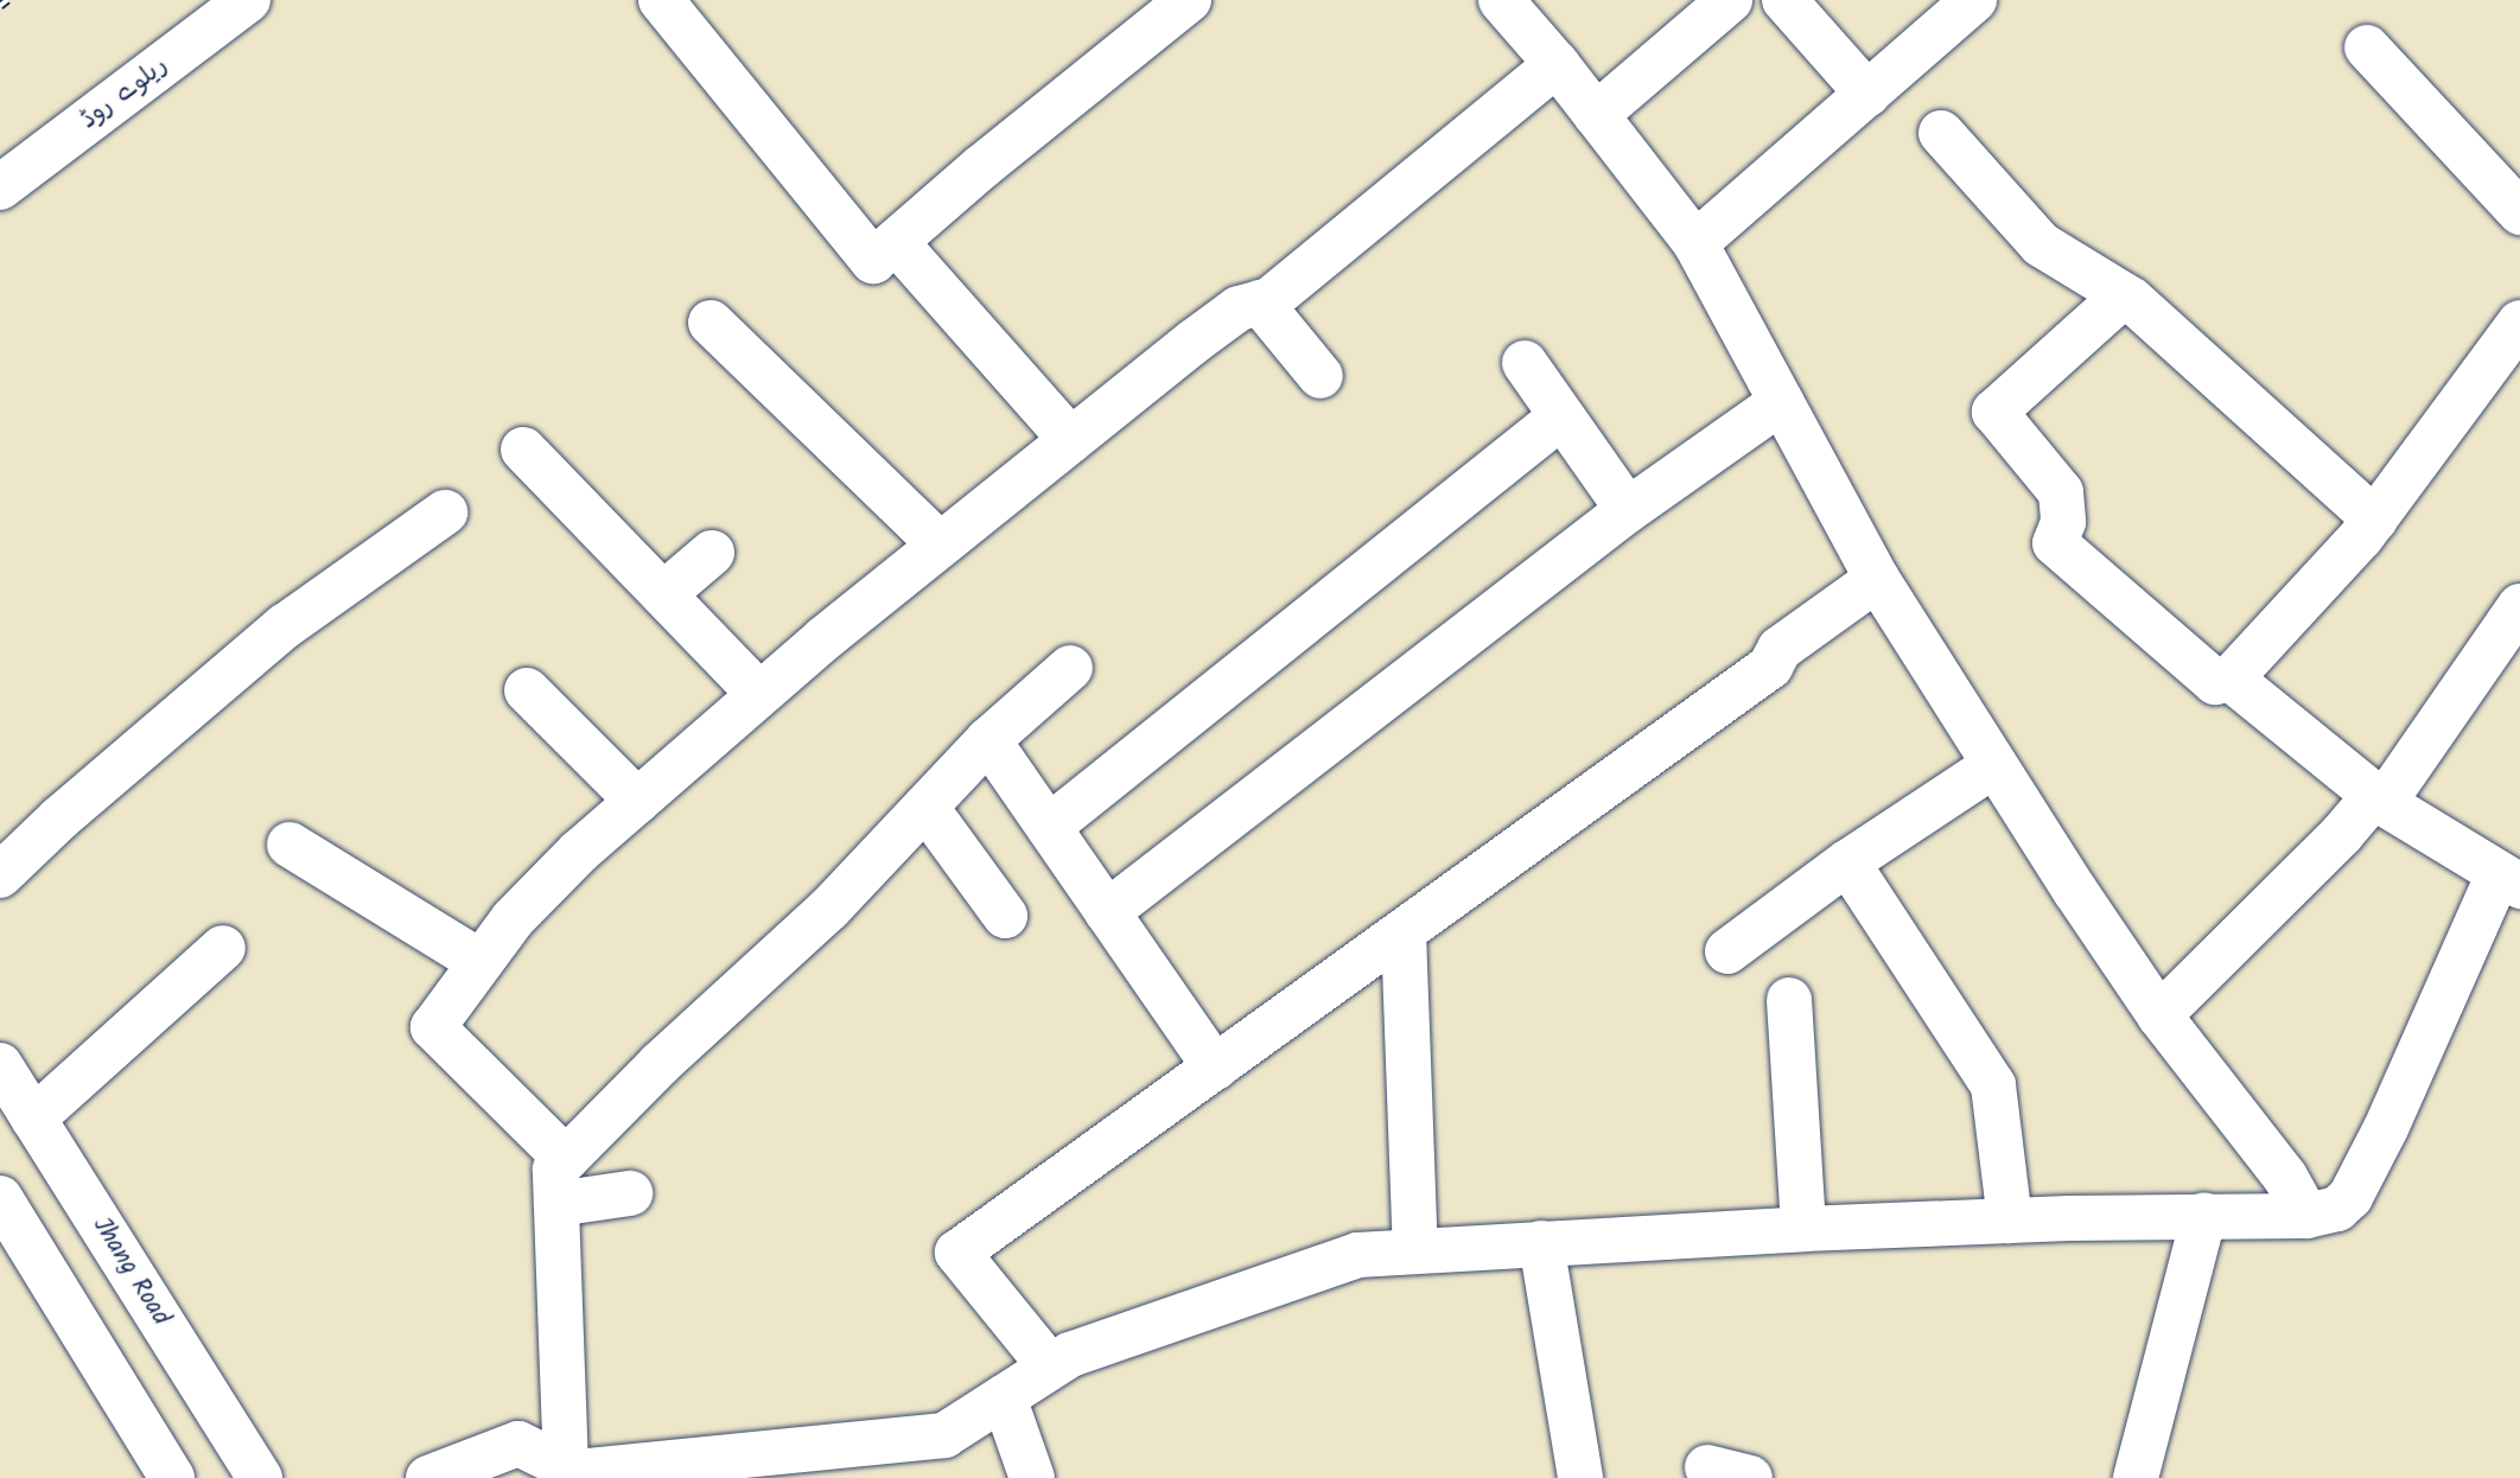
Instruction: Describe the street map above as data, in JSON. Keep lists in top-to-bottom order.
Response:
{
  "streets": {
    "street": ["ریلوے روڈ", "Jhang Road"]
  }
}
